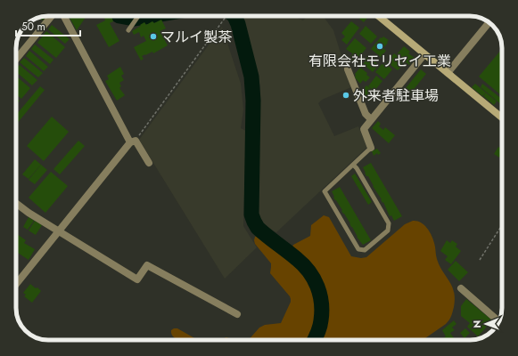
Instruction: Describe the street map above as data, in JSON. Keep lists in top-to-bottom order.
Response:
{
  "places": ["マルイ製茶", "有限会社モリセイ工業", "外来者駐車場"],
  "scale_bar": "50 m",
  "north": "left"
}
